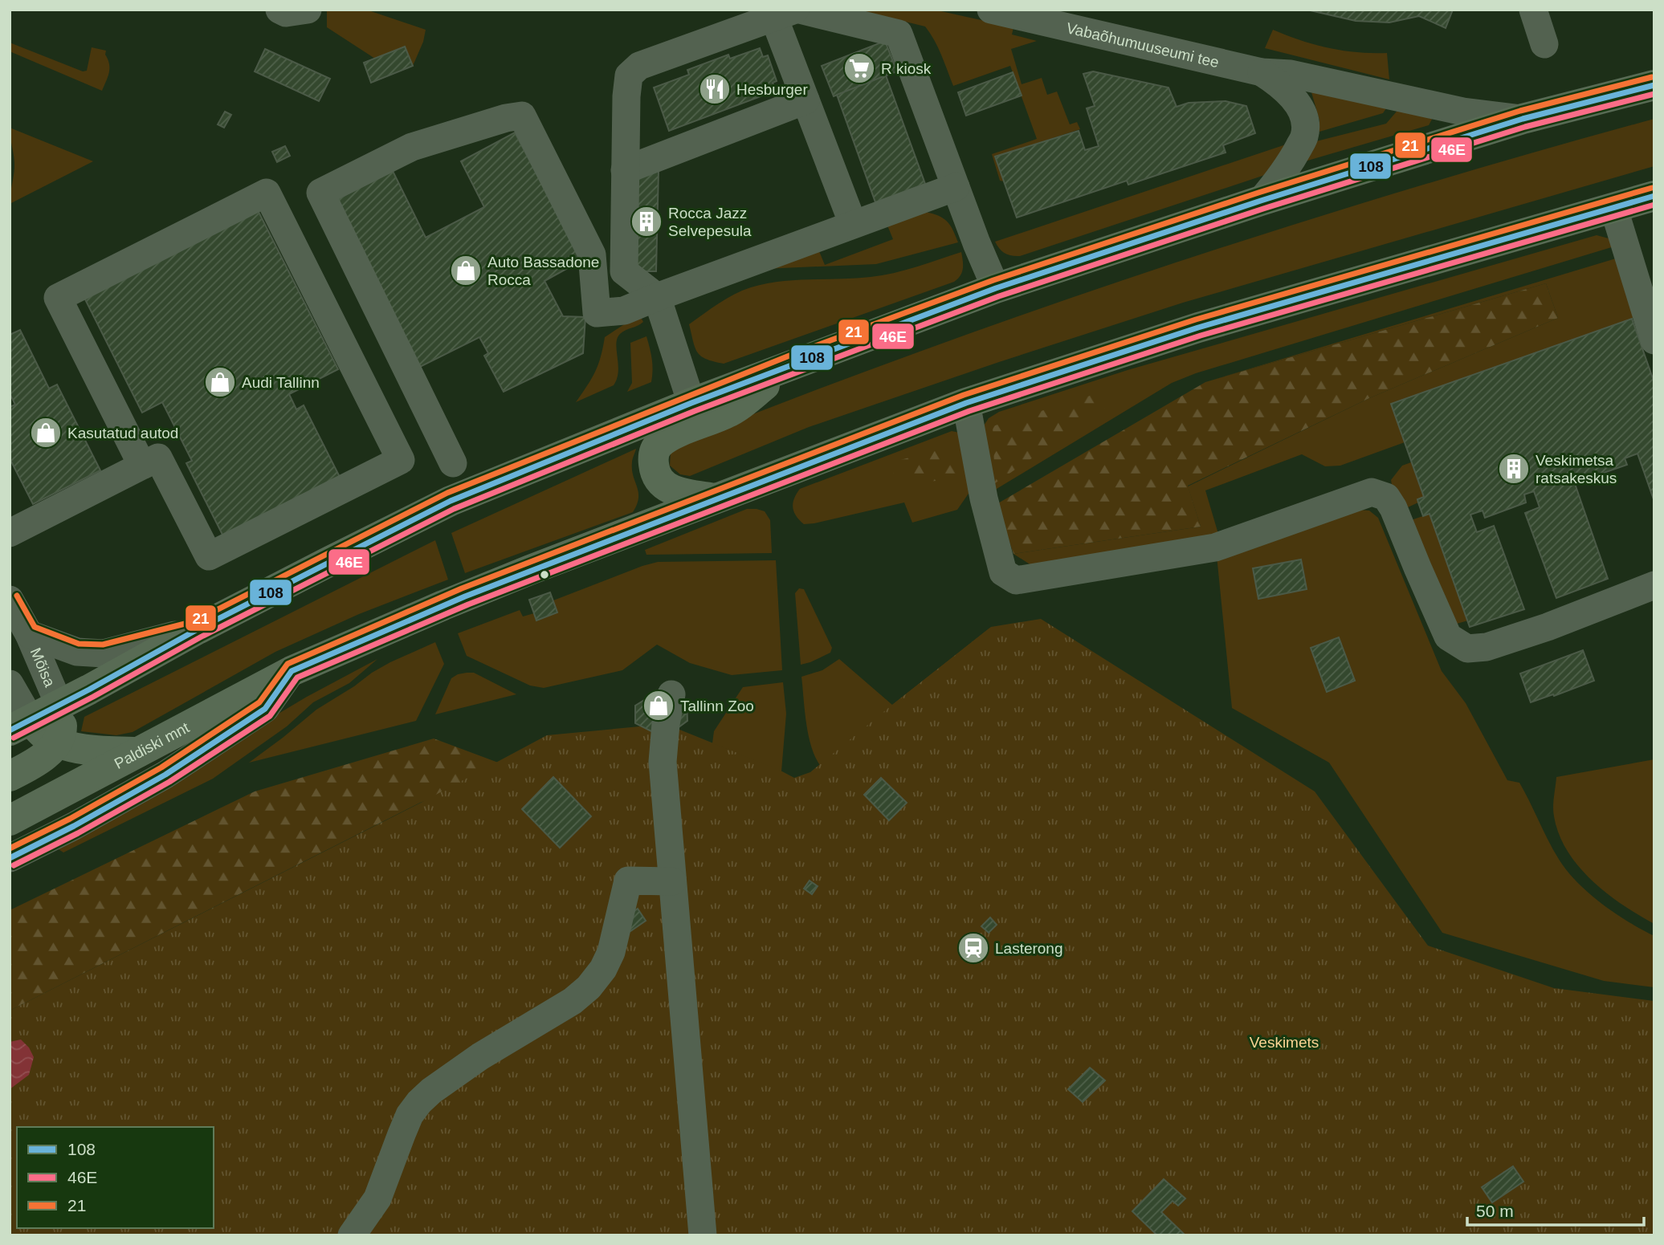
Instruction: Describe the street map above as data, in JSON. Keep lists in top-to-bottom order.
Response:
{
  "streets": {
    "main road": ["Paldiski mnt"],
    "street": ["Vabaõhumuuseumi tee", "Mõisa"]
  },
  "parks": ["Veskimets"],
  "places": {
    "supermarket": ["R kiosk"],
    "restaurant": ["Hesburger"],
    "building": ["Rocca Jazz Selvepesula", "Veskimetsa ratsakeskus"],
    "shop": [
      "Auto Bassadone Rocca",
      "Audi Tallinn",
      "Kasutatud autod",
      "Tallinn Zoo"
    ],
    "station": ["Lasterong"]
  },
  "lines": ["transit line 21", "transit line 108", "transit line 46E"],
  "legend": ["108", "46E", "21"],
  "scale_bar": "50 m"
}
